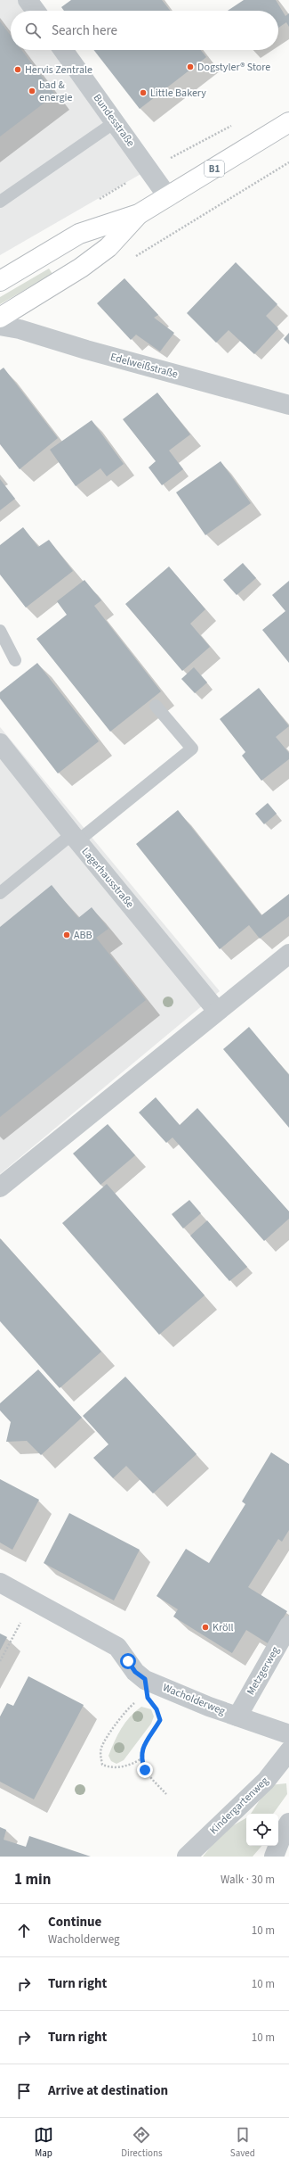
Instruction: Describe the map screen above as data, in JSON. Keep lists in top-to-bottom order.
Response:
{
  "streets": {
    "main road": ["B1"],
    "street": [
      "Bundesstraße",
      "Edelweißstraße",
      "Lagerhausstraße",
      "Metzgerweg",
      "Wacholderweg",
      "Kindergartenweg"
    ]
  },
  "crossings": [
    ["Bundesstraße", "B1"],
    ["Metzgerweg", "Wacholderweg"]
  ],
  "places": [
    "Dogstyler® Store",
    "Hervis Zentrale",
    "bad & energie",
    "Little Bakery",
    "ABB",
    "Kröll"
  ],
  "page": {
    "search": "Search here",
    "heading": ["1 min", "Walk · 30 m"],
    "list": [
      ["Continue", "Wacholderweg", "10 m"],
      ["Turn right", "10 m"],
      ["Turn right", "10 m"],
      "Arrive at destination"
    ],
    "nav": ["Map", "Directions", "Saved"]
  }
}
